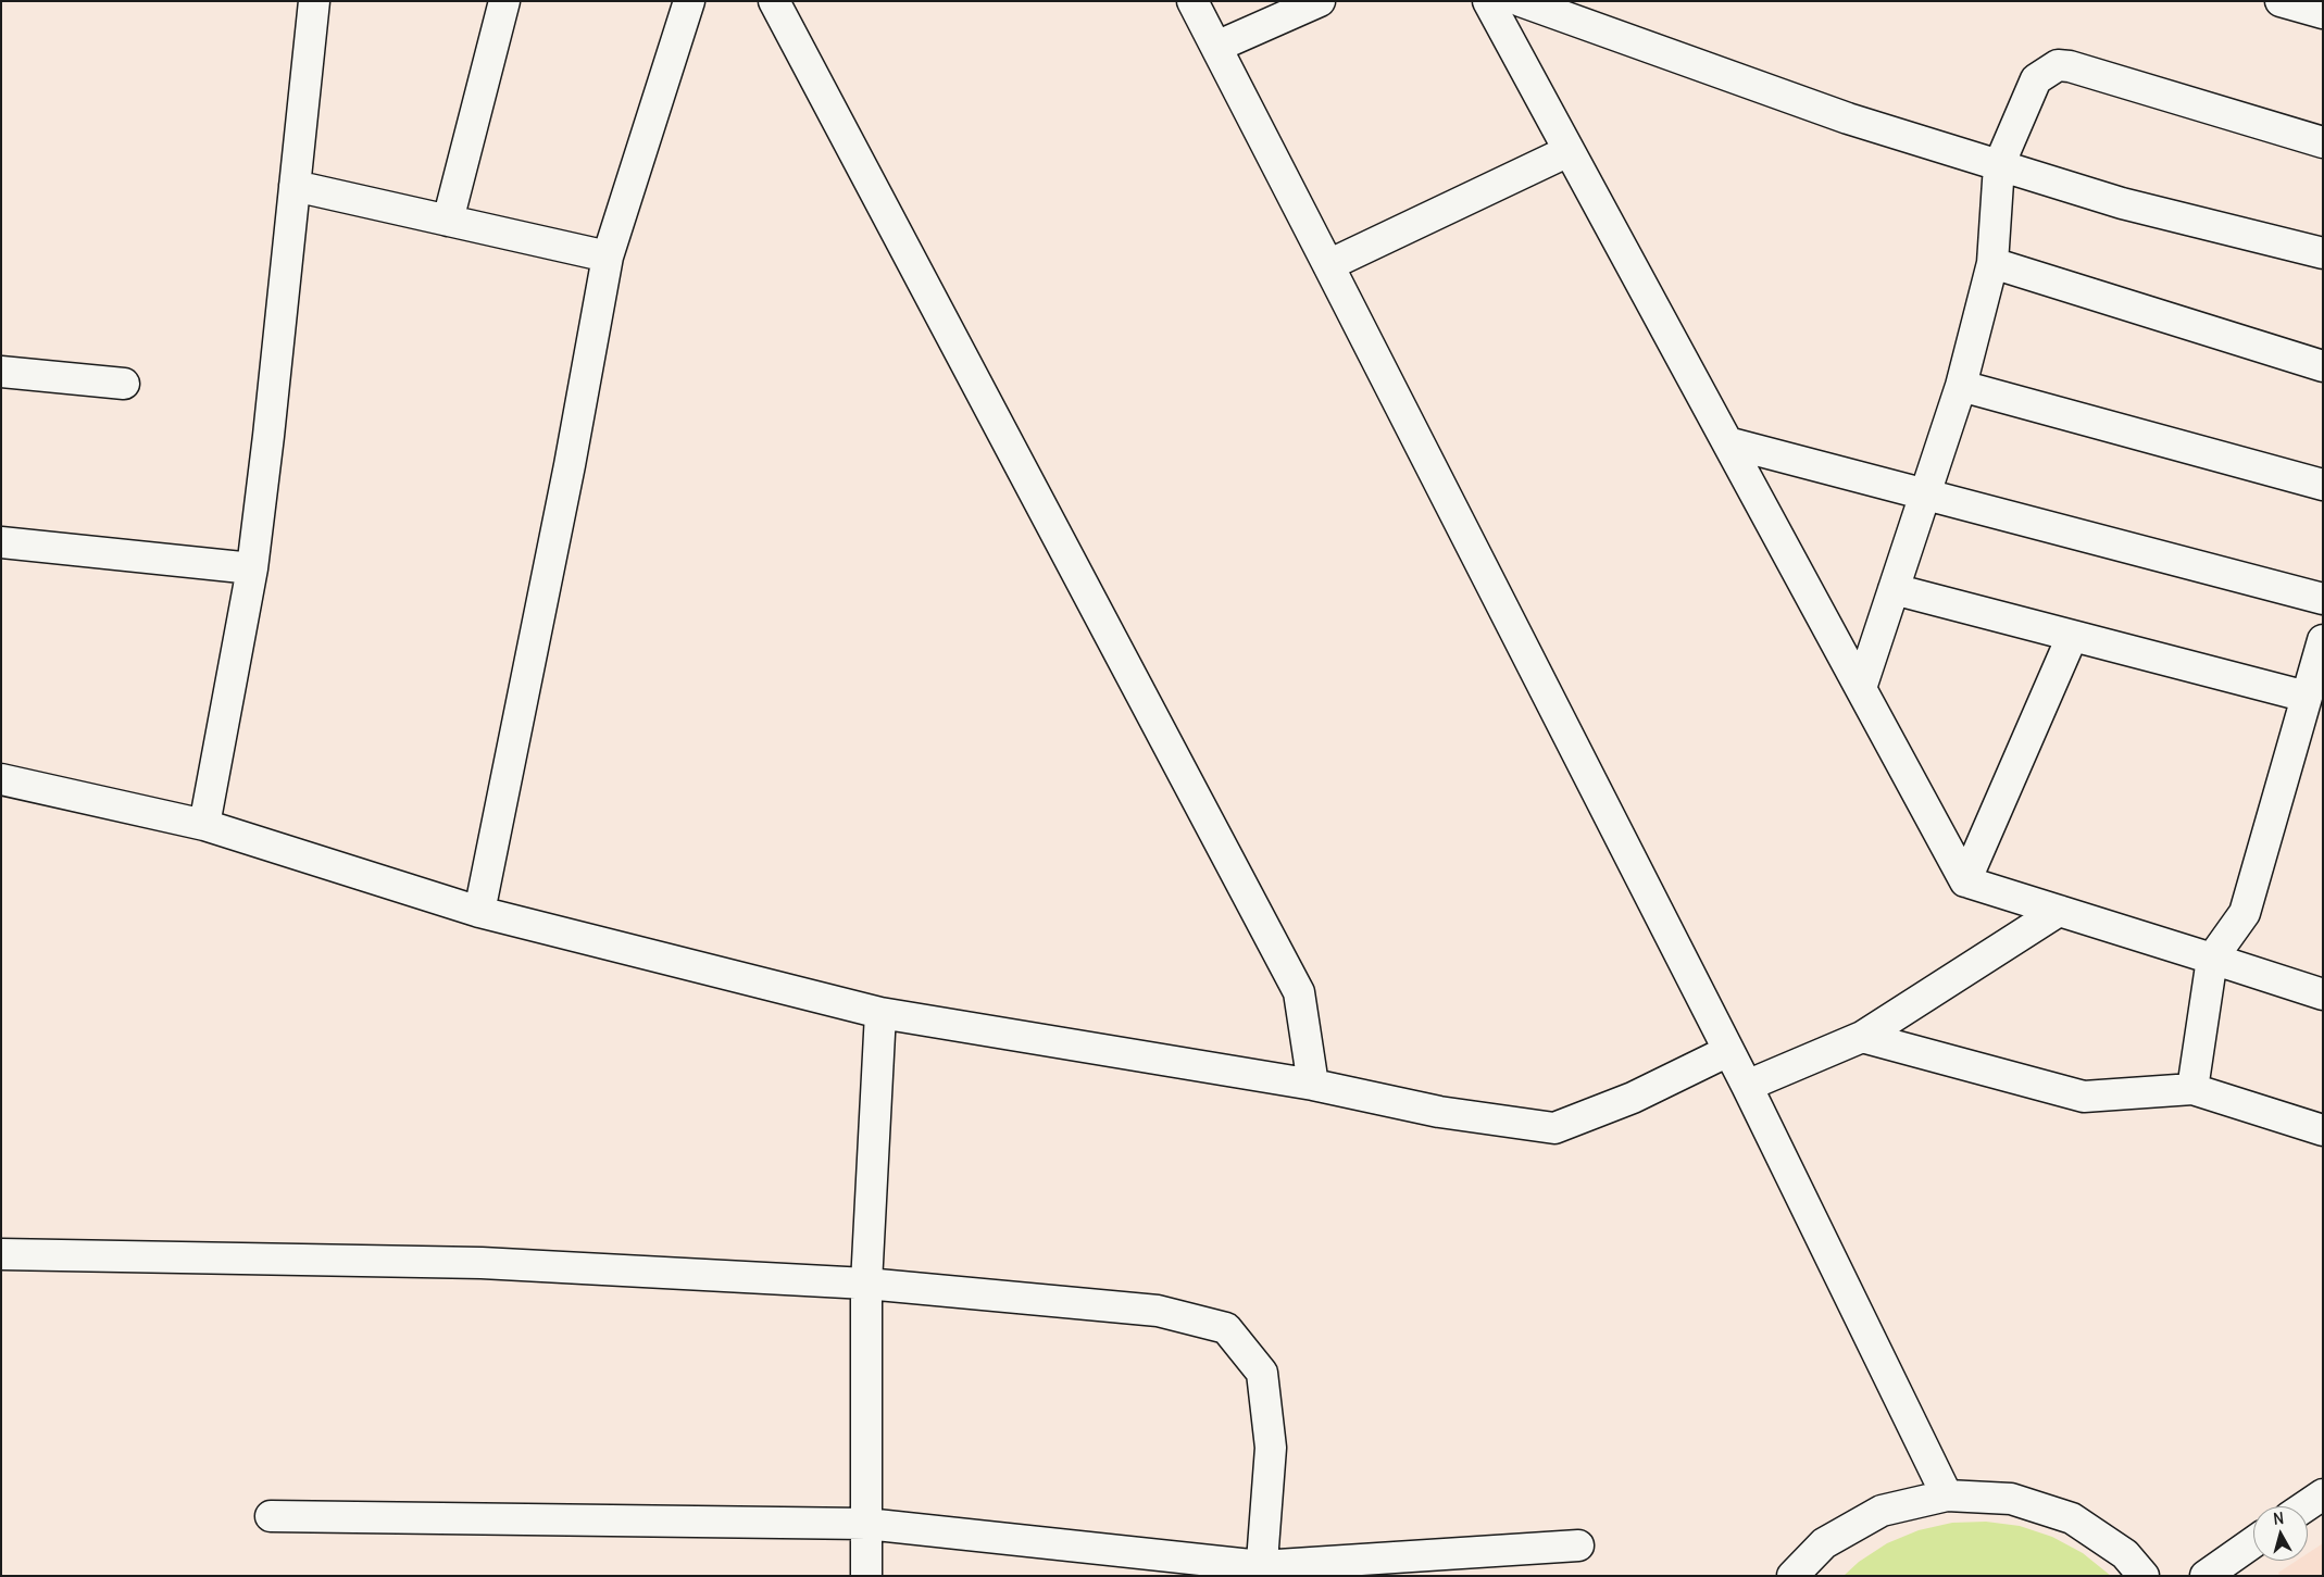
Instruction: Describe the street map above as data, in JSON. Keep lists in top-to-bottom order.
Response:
{
  "north": "top"
}
